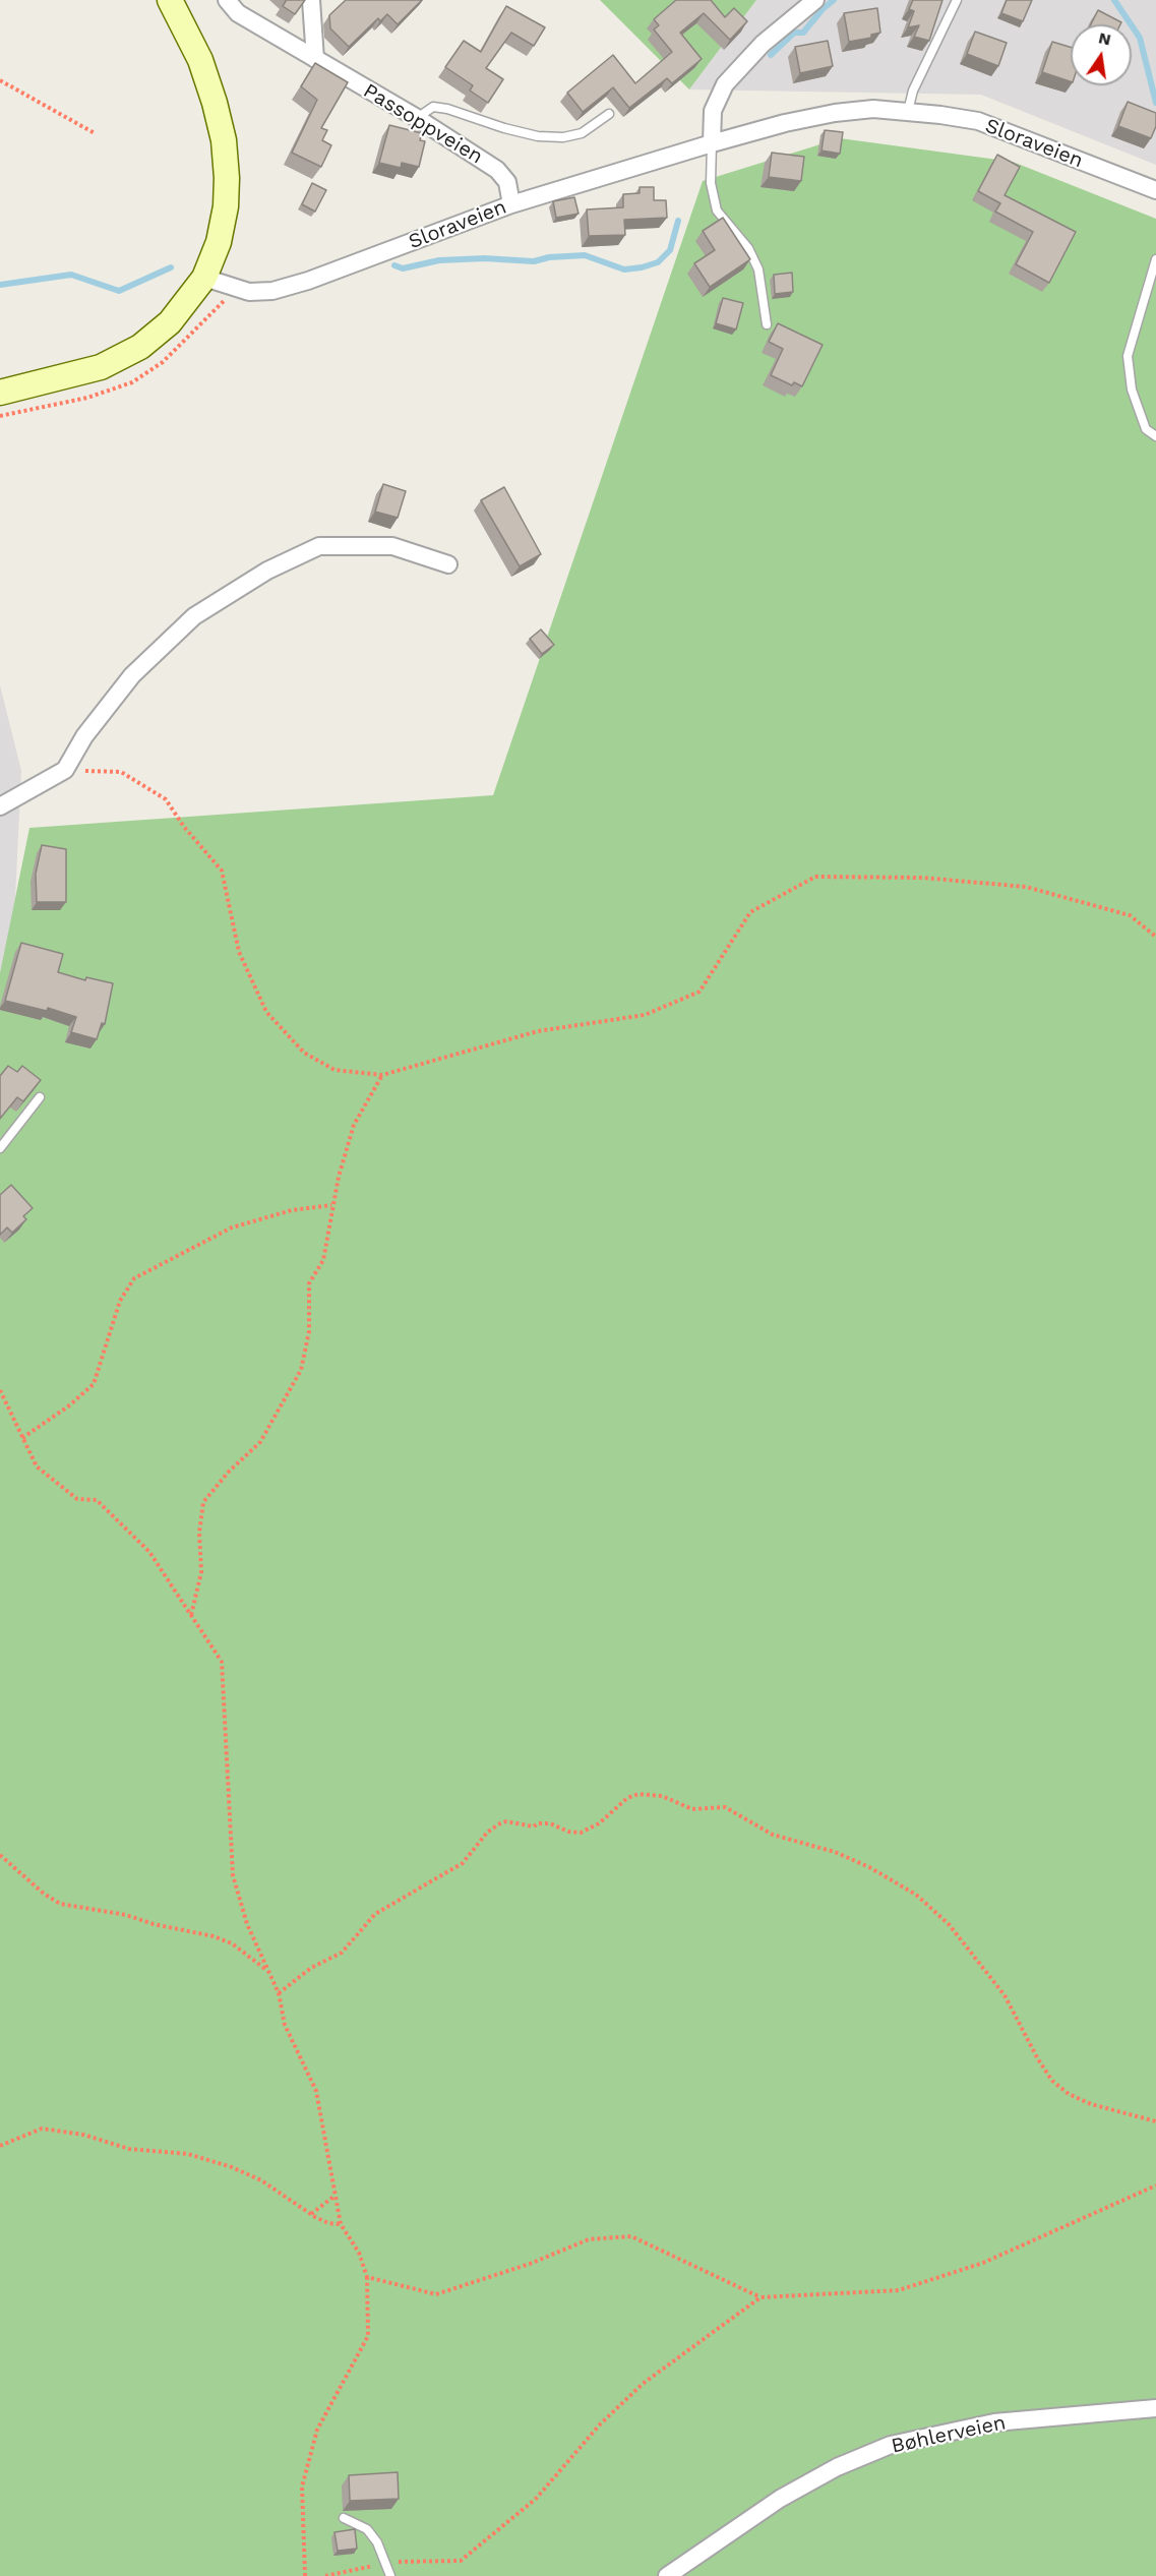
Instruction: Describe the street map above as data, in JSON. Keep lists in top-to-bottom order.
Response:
{
  "streets": {
    "street": ["Passoppveien", "Sloraveien", "Bøhlerveien"]
  },
  "crossings": [
    ["Passoppveien", "Sloraveien"]
  ],
  "north": "top"
}
